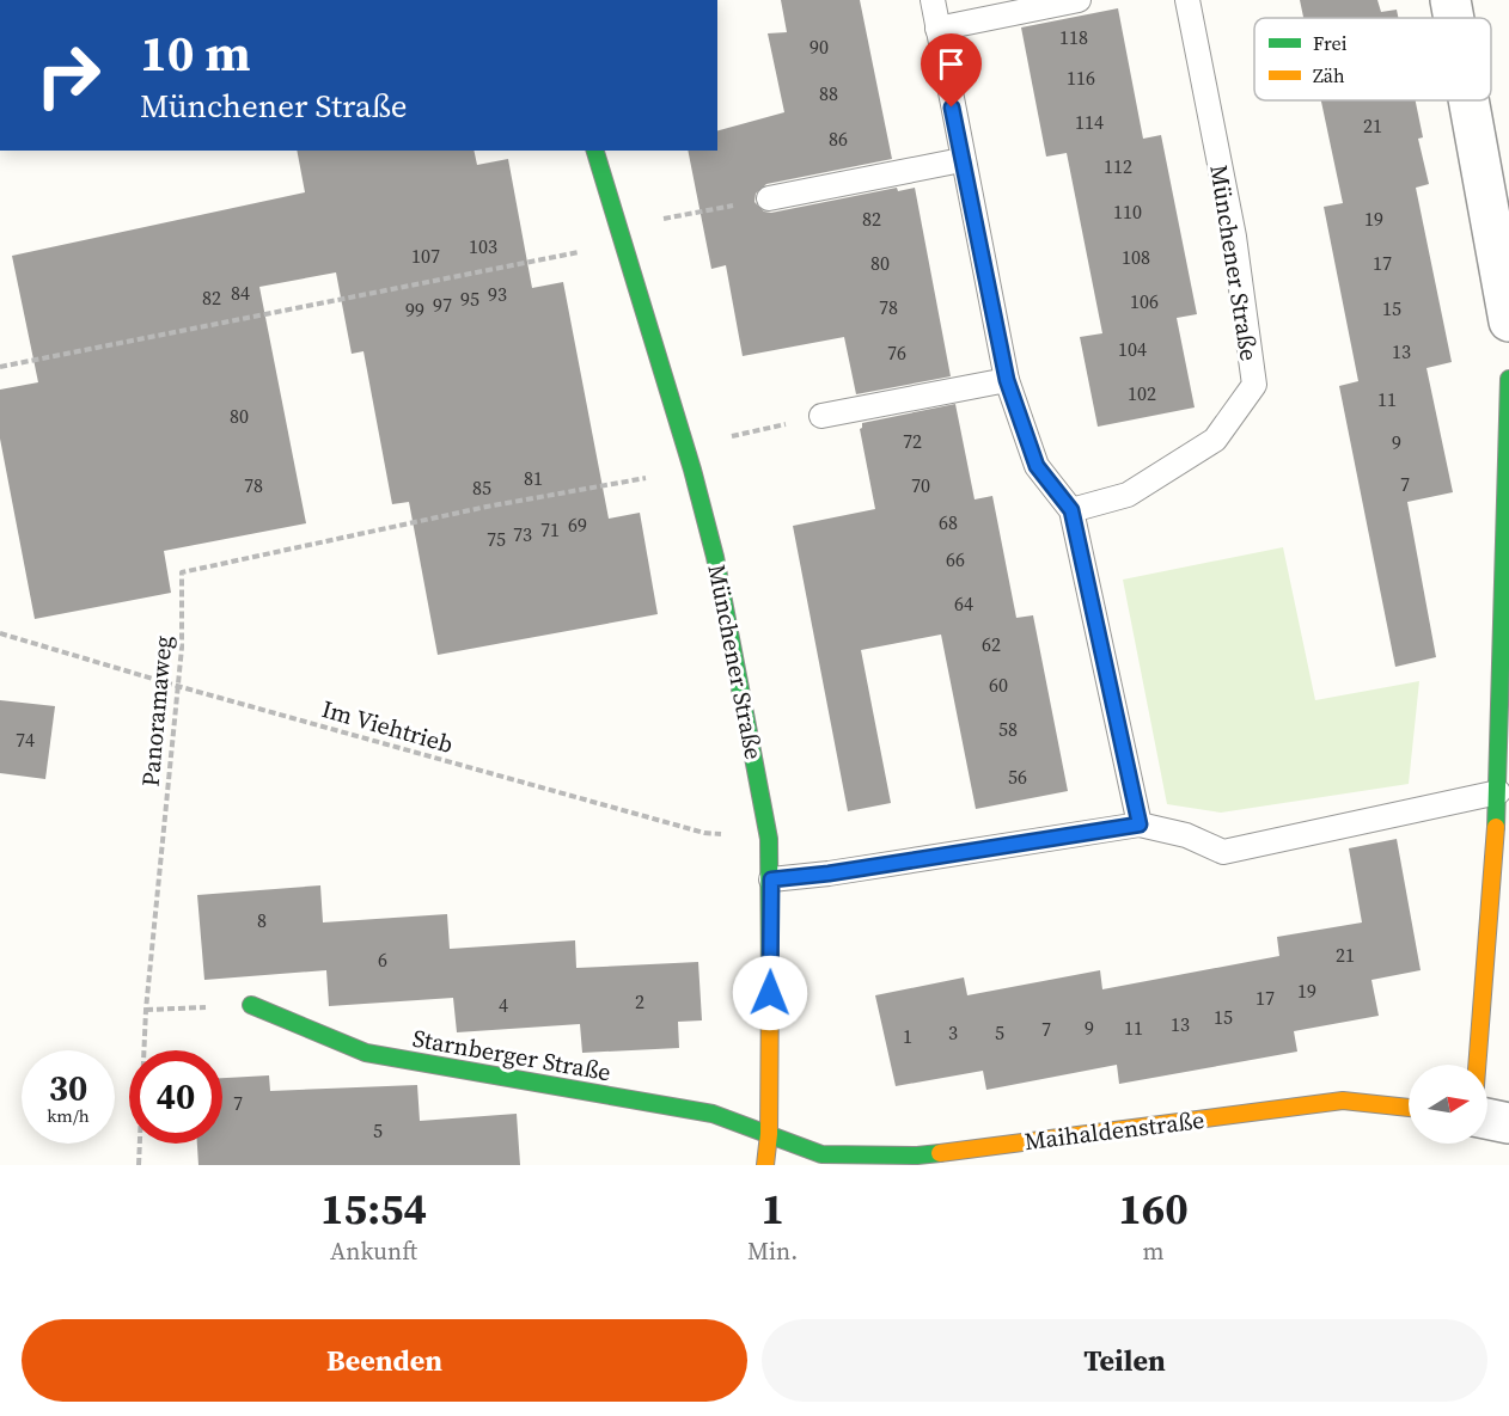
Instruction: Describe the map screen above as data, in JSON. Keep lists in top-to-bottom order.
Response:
{
  "streets": {
    "street": ["Münchener Straße", "Starnberger Straße", "Maihaldenstraße"],
    "path": ["Panoramaweg", "Im Viehtrieb"]
  },
  "crossings": [
    ["Münchener Straße", "Panoramaweg"],
    ["Münchener Straße", "Im Viehtrieb"],
    ["Münchener Straße", "Starnberger Straße"],
    ["Münchener Straße", "Maihaldenstraße"],
    ["Panoramaweg", "Im Viehtrieb"],
    ["Starnberger Straße", "Maihaldenstraße"]
  ],
  "house_numbers": [
    "118",
    "90",
    "116",
    "88",
    "114",
    "21",
    "86",
    "112",
    "110",
    "82",
    "19",
    "103",
    "107",
    "108",
    "80",
    "17",
    "84",
    "93",
    "82",
    "95",
    "106",
    "97",
    "78",
    "15",
    "99",
    "104",
    "13",
    "76",
    "102",
    "11",
    "80",
    "72",
    "9",
    "81",
    "7",
    "78",
    "70",
    "85",
    "68",
    "69",
    "71",
    "73",
    "75",
    "66",
    "64",
    "62",
    "60",
    "58",
    "74",
    "56",
    "8",
    "21",
    "6",
    "19",
    "17",
    "2",
    "4",
    "15",
    "13",
    "9",
    "11",
    "7",
    "3",
    "5",
    "1",
    "7",
    "5"
  ],
  "legend": ["Frei", "Zäh"],
  "north": "right",
  "page": {
    "turn": ["10 m", "Münchener Straße"],
    "speed": "30 km/h",
    "limit": "40",
    "eta": [
      "15:54",
      "Ankunft",
      "1",
      "Min.",
      "160",
      "m"
    ],
    "buttons": ["Beenden", "Teilen"]
  }
}
